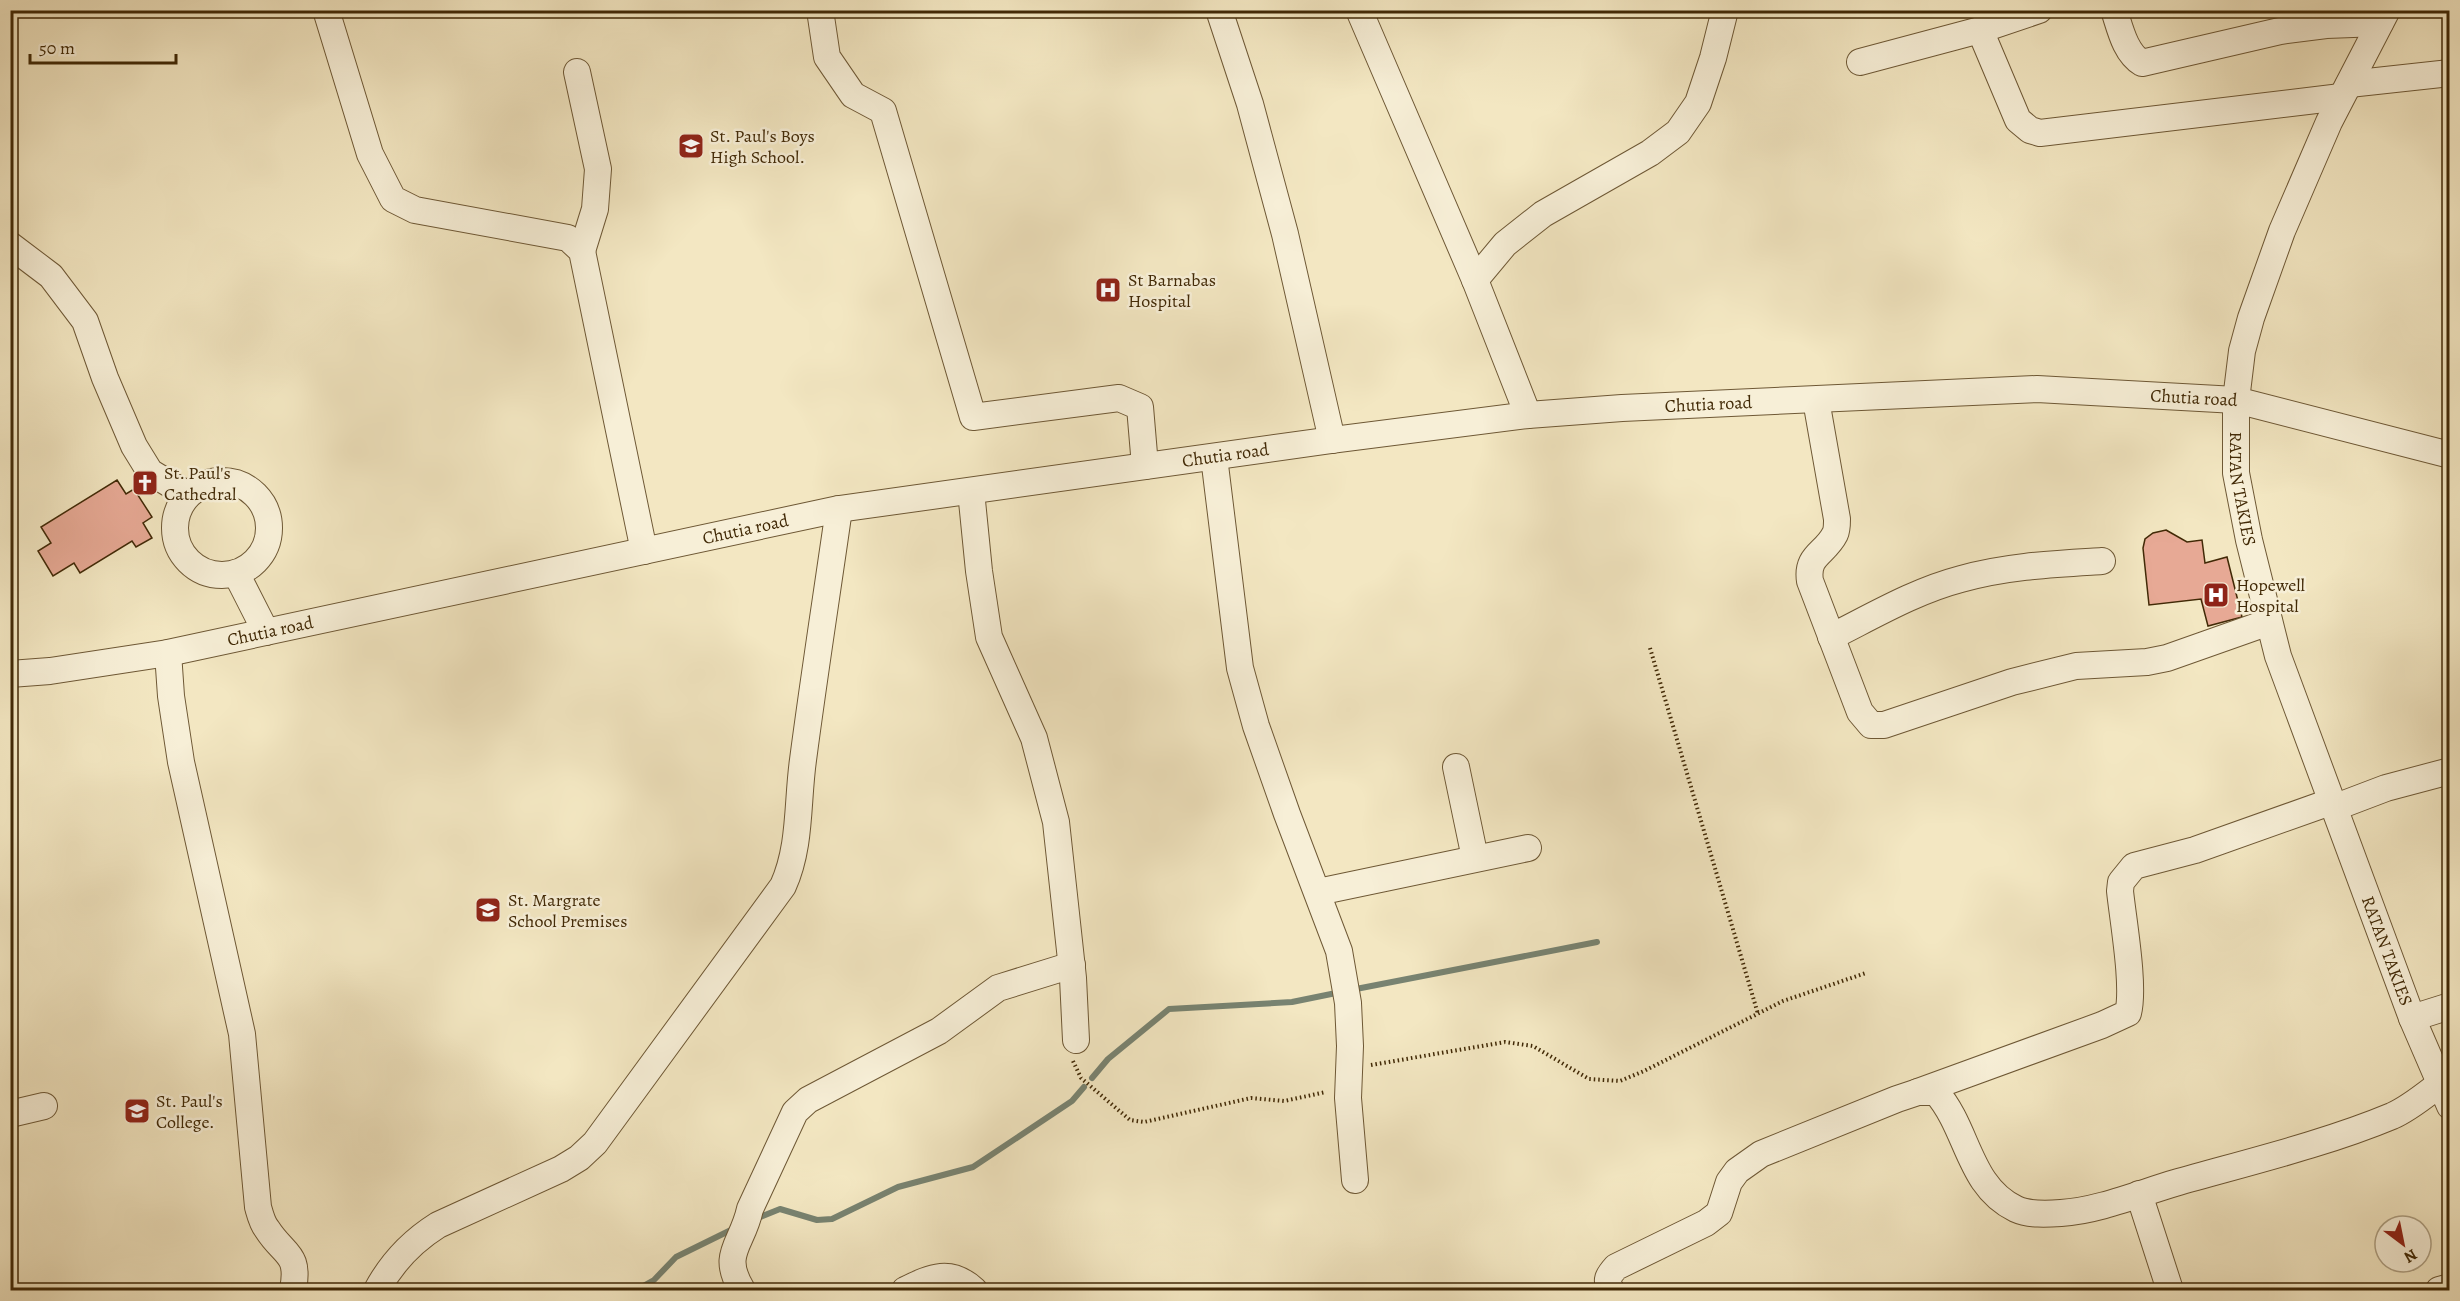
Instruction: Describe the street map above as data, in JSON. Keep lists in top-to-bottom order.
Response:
{
  "streets": {
    "street": ["Chutia road", "RATAN TAKIES"]
  },
  "crossings": [
    ["Chutia road", "RATAN TAKIES"]
  ],
  "places": {
    "school or university": ["St. Paul's Boys High School.", "St. Margrate School Premises", "St. Paul's College."],
    "hospital": ["St Barnabas Hospital", "Hopewell Hospital"],
    "church": ["St. Paul's Cathedral"]
  },
  "scale_bar": "50 m",
  "north": "bottom right"
}
